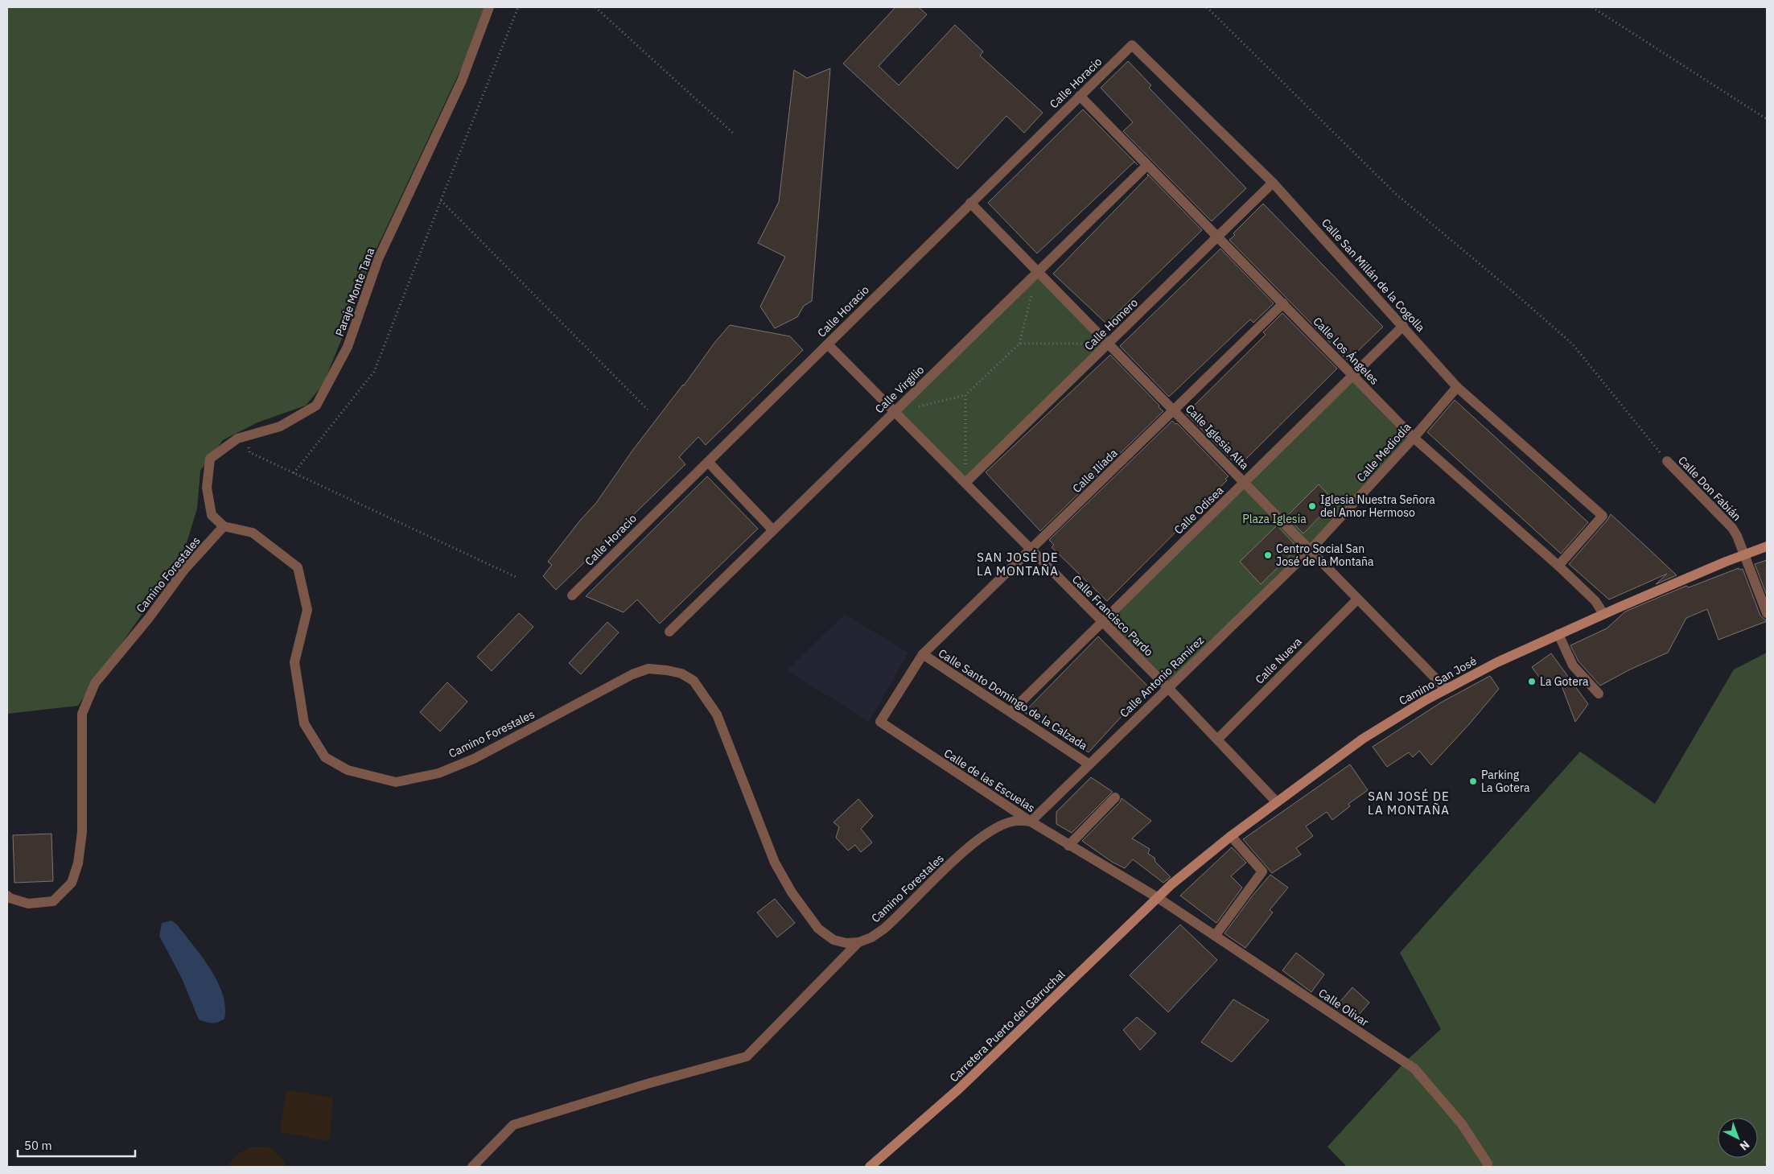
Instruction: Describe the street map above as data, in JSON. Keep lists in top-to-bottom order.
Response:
{
  "streets": {
    "main road": ["Camino San José", "Carretera Puerto del Garruchal"],
    "street": [
      "Calle Horacio",
      "Calle San Millán de la Cogolla",
      "Paraje Monte Tana",
      "Calle Homero",
      "Calle Los Ángeles",
      "Calle Virgilio",
      "Calle Iglesia Alta",
      "Calle Mediodía",
      "Calle Ilíada",
      "Calle Don Fabián",
      "Calle Odisea",
      "Camino Forestales",
      "Calle Francisco Pardo",
      "Calle Nueva",
      "Calle Antonio Ramírez",
      "Calle Santo Domingo de la Calzada",
      "Calle de las Escuelas",
      "Calle Olivar"
    ]
  },
  "crossings": [
    ["Calle Horacio", "Calle San Millán de la Cogolla"],
    ["Calle Horacio", "Calle Los Ángeles"],
    ["Calle Horacio", "Calle Iglesia Alta"],
    ["Calle Horacio", "Calle Francisco Pardo"],
    ["Calle San Millán de la Cogolla", "Calle Homero"],
    ["Calle San Millán de la Cogolla", "Calle Los Ángeles"],
    ["Calle San Millán de la Cogolla", "Calle Mediodía"],
    ["Calle San Millán de la Cogolla", "Calle Odisea"],
    ["Paraje Monte Tana", "Camino Forestales"],
    ["Calle Homero", "Calle Los Ángeles"],
    ["Calle Homero", "Calle Iglesia Alta"],
    ["Calle Homero", "Calle Francisco Pardo"],
    ["Calle Los Ángeles", "Calle Virgilio"],
    ["Calle Los Ángeles", "Calle Mediodía"],
    ["Calle Los Ángeles", "Calle Ilíada"],
    ["Calle Los Ángeles", "Calle Odisea"],
    ["Calle Los Ángeles", "Camino San José"],
    ["Calle Virgilio", "Calle Iglesia Alta"],
    ["Calle Virgilio", "Calle Francisco Pardo"],
    ["Calle Iglesia Alta", "Calle Mediodía"],
    ["Calle Iglesia Alta", "Calle Ilíada"],
    ["Calle Iglesia Alta", "Calle Odisea"],
    ["Calle Iglesia Alta", "Calle Nueva"],
    ["Calle Iglesia Alta", "Calle Antonio Ramírez"],
    ["Calle Iglesia Alta", "Camino San José"],
    ["Calle Mediodía", "Calle Antonio Ramírez"],
    ["Calle Ilíada", "Calle Francisco Pardo"],
    ["Calle Ilíada", "Calle Santo Domingo de la Calzada"],
    ["Calle Ilíada", "Calle de las Escuelas"],
    ["Calle Don Fabián", "Camino San José"],
    ["Calle Odisea", "Calle Francisco Pardo"],
    ["Calle Odisea", "Calle Santo Domingo de la Calzada"],
    ["Camino Forestales", "Calle Antonio Ramírez"],
    ["Camino Forestales", "Calle de las Escuelas"],
    ["Calle Francisco Pardo", "Calle Nueva"],
    ["Calle Francisco Pardo", "Calle Antonio Ramírez"],
    ["Calle Francisco Pardo", "Camino San José"],
    ["Calle Antonio Ramírez", "Calle Santo Domingo de la Calzada"],
    ["Calle Antonio Ramírez", "Calle de las Escuelas"],
    ["Camino San José", "Calle de las Escuelas"],
    ["Camino San José", "Calle Olivar"],
    ["Camino San José", "Carretera Puerto del Garruchal"],
    ["Calle Santo Domingo de la Calzada", "Calle de las Escuelas"],
    ["Calle de las Escuelas", "Calle Olivar"],
    ["Calle de las Escuelas", "Carretera Puerto del Garruchal"],
    ["Calle Olivar", "Carretera Puerto del Garruchal"]
  ],
  "districts": ["SAN JOSÉ DE LA MONTAÑA", "SAN JOSÉ DE LA MONTAÑA"],
  "parks": ["Plaza Iglesia"],
  "places": [
    "Iglesia Nuestra Señora del Amor Hermoso",
    "Centro Social San José de la Montaña",
    "La Gotera",
    "Parking La Gotera"
  ],
  "scale_bar": "50 m",
  "north": "bottom right"
}
